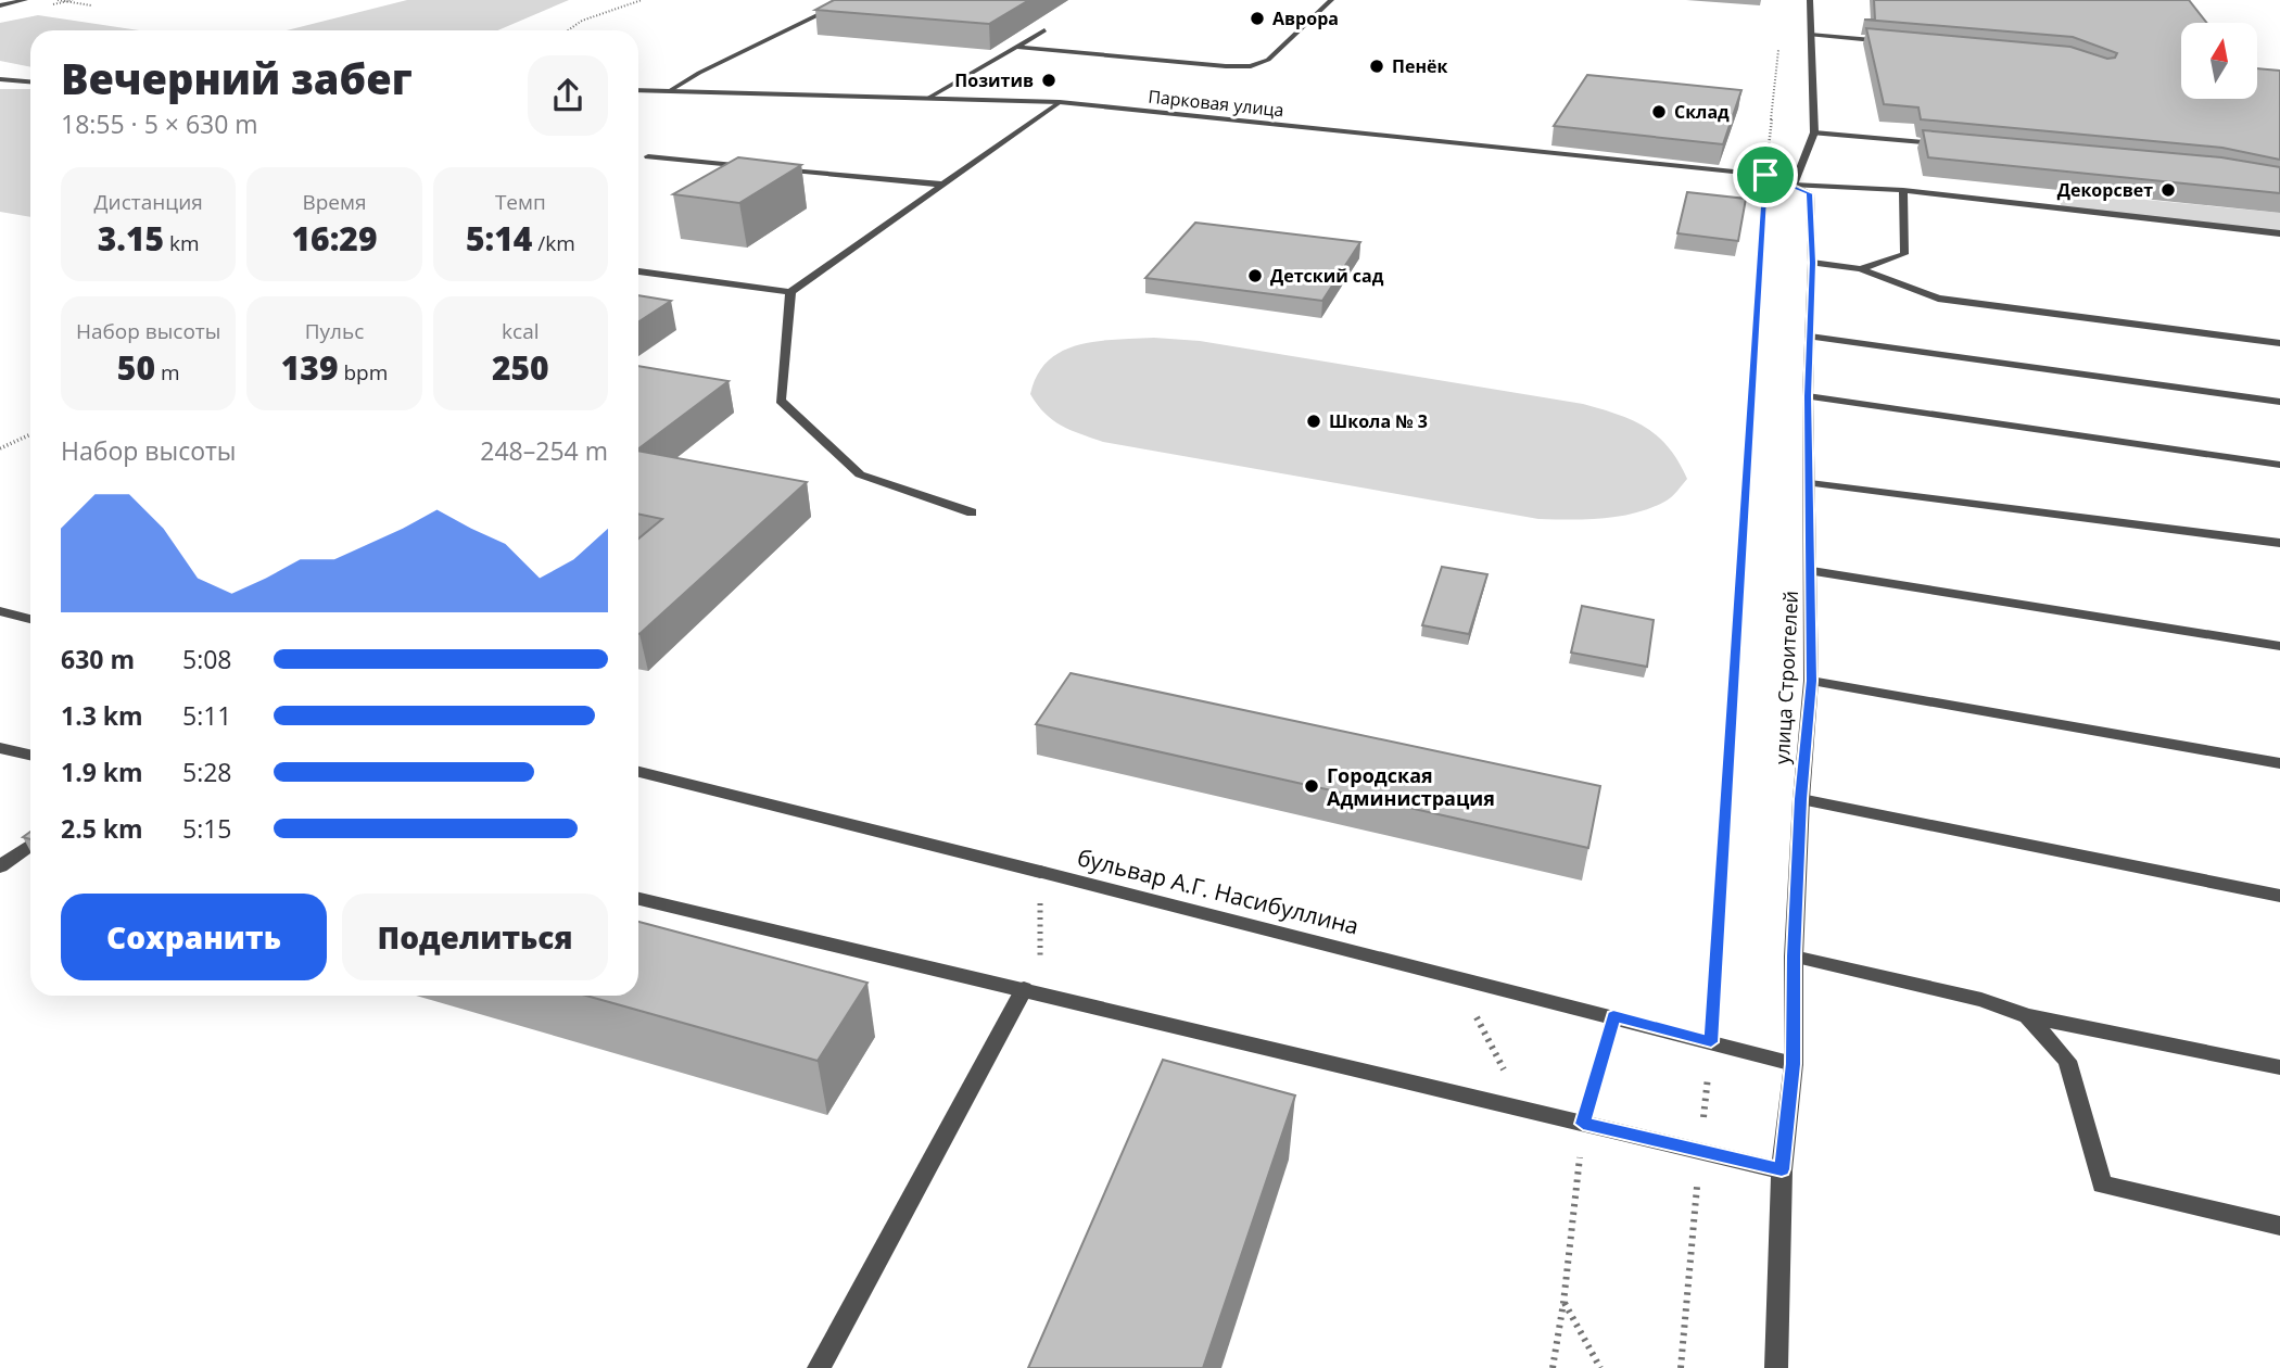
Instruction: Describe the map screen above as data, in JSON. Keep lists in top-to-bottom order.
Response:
{
  "streets": {
    "street": ["Парковая улица", "улица Строителей", "бульвар А.Г. Насибуллина"]
  },
  "crossings": [
    ["Парковая улица", "улица Строителей"],
    ["улица Строителей", "бульвар А.Г. Насибуллина"]
  ],
  "places": [
    "Аврора",
    "Пенёк",
    "Позитив",
    "Склад",
    "Декорсвет",
    "Детский сад",
    "Школа № 3",
    "Городская Администрация"
  ],
  "north": "top",
  "page": {
    "heading": ["Вечерний забег", "18:55 · 5 × 630 m"],
    "stats": [
      ["Дистанция", "3.15 km"],
      ["Время", "16:29"],
      ["Темп", "5:14 /km"],
      ["Набор высоты", "50 m"],
      ["Пульс", "139 bpm"],
      ["kcal", "250"]
    ],
    "chart": ["Набор высоты", "248–254 m"],
    "list": [
      {
        "name": "630 m",
        "note": "5:08"
      },
      {
        "name": "1.3 km",
        "note": "5:11"
      },
      {
        "name": "1.9 km",
        "note": "5:28"
      },
      {
        "name": "2.5 km",
        "note": "5:15"
      }
    ],
    "buttons": ["Сохранить", "Поделиться"]
  }
}
